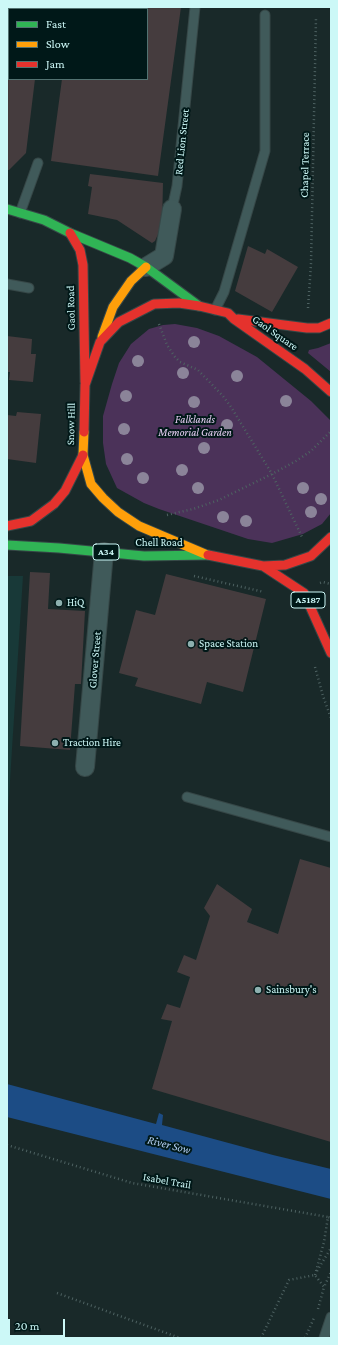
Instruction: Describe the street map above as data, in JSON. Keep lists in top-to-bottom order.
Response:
{
  "streets": {
    "main road": [
      "Gaol Road",
      "Gaol Square",
      "Snow Hill",
      "Chell Road",
      "A34",
      "A5187"
    ],
    "street": ["Red Lion Street", "Glover Street"],
    "path": ["Chapel Terrace", "Isabel Trail"]
  },
  "crossings": [
    ["Gaol Road", "Snow Hill"],
    ["Gaol Square", "Snow Hill"],
    ["Snow Hill", "Chell Road"],
    ["Chell Road", "A5187"],
    ["Chell Road", "Glover Street"]
  ],
  "water": ["River Sow"],
  "parks": ["Falklands Memorial Garden"],
  "places": [
    "HiQ",
    "Space Station",
    "Traction Hire",
    "Sainsbury's"
  ],
  "legend": ["Fast", "Slow", "Jam"],
  "scale_bar": "20 m"
}
